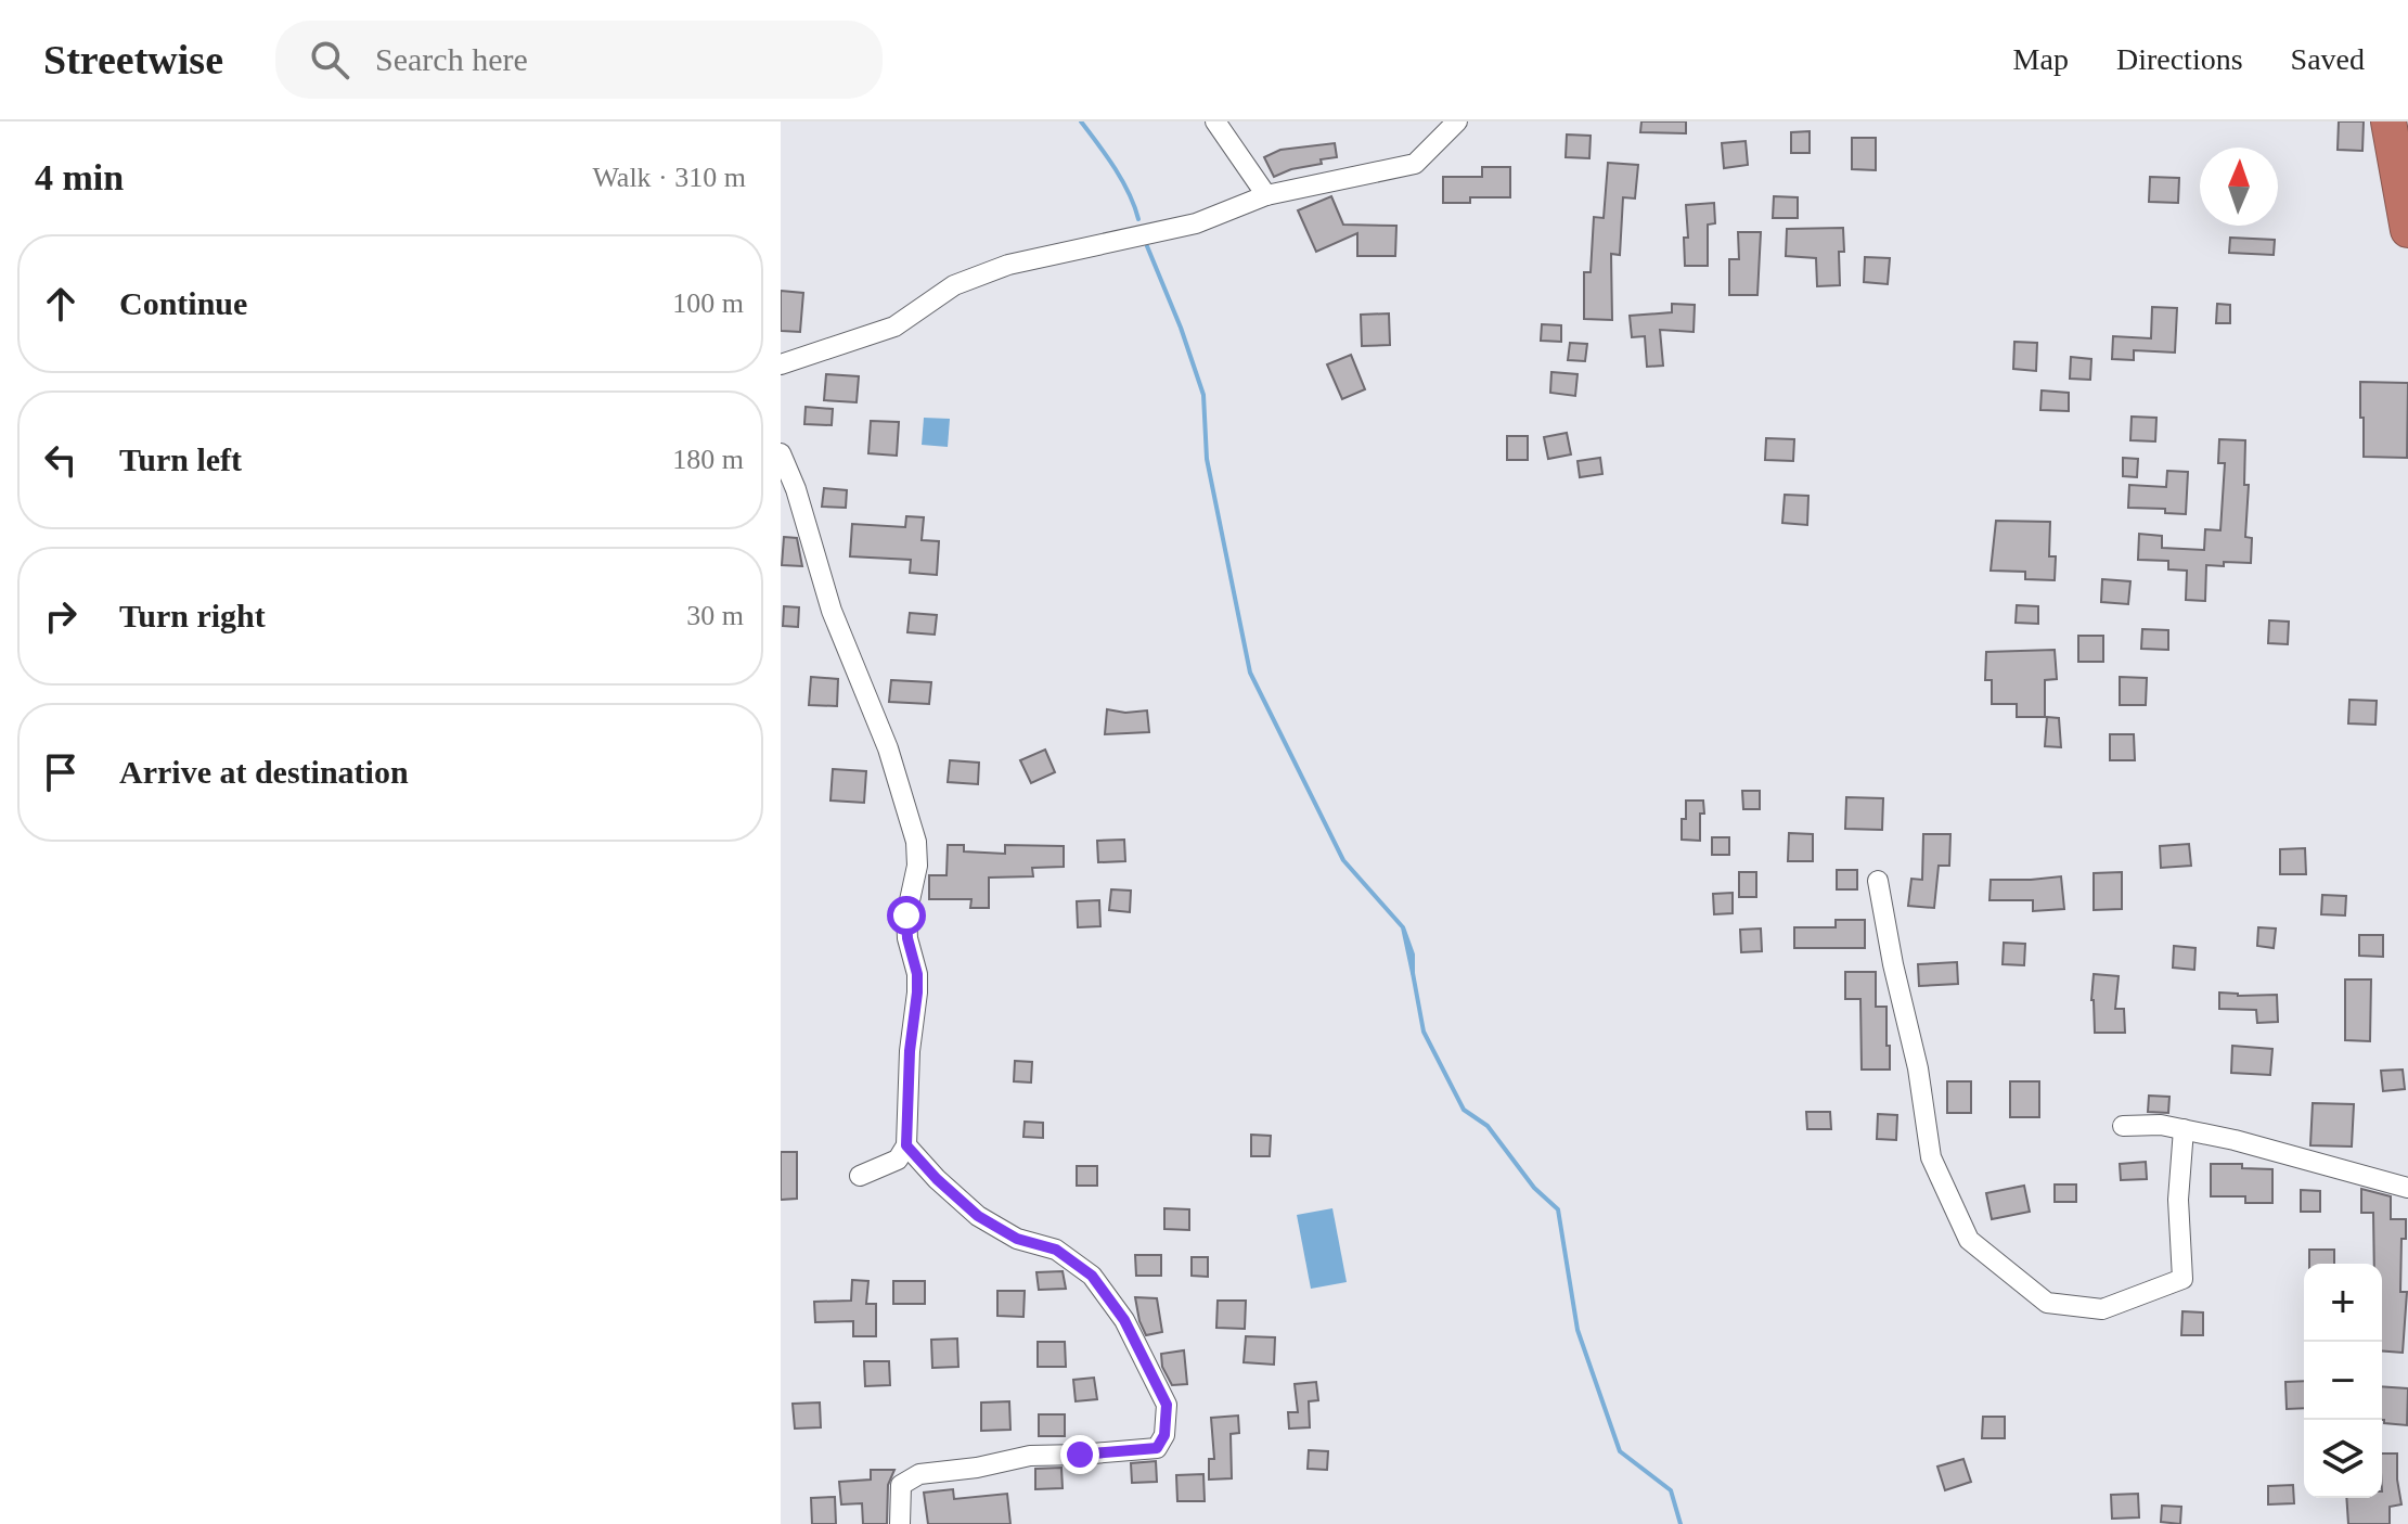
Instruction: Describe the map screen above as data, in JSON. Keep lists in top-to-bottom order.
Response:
{
  "north": "top",
  "page": {
    "header": "Streetwise",
    "search": "Search here",
    "nav": ["Map", "Directions", "Saved"],
    "heading": ["4 min", "Walk · 310 m"],
    "list": [
      ["Continue", "100 m"],
      ["Turn left", "180 m"],
      ["Turn right", "30 m"],
      "Arrive at destination"
    ],
    "map_buttons": ["+", "−"]
  }
}
